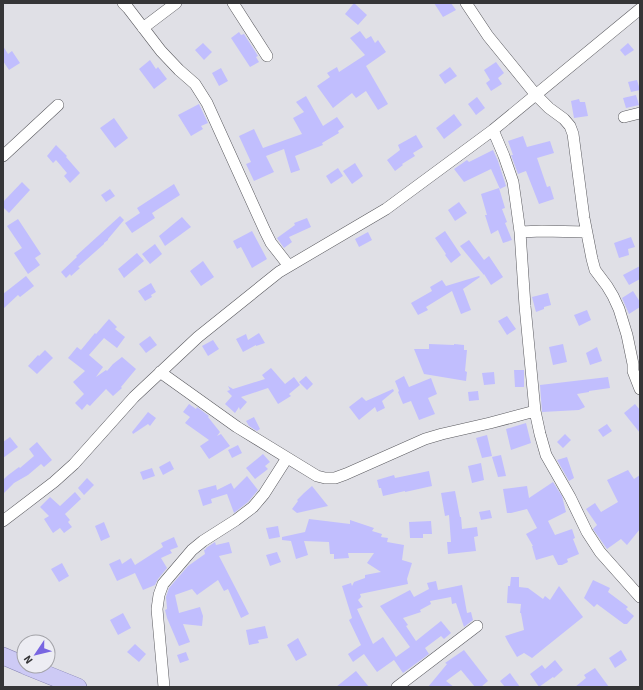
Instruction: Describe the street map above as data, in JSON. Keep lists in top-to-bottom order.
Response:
{
  "north": "bottom left"
}
